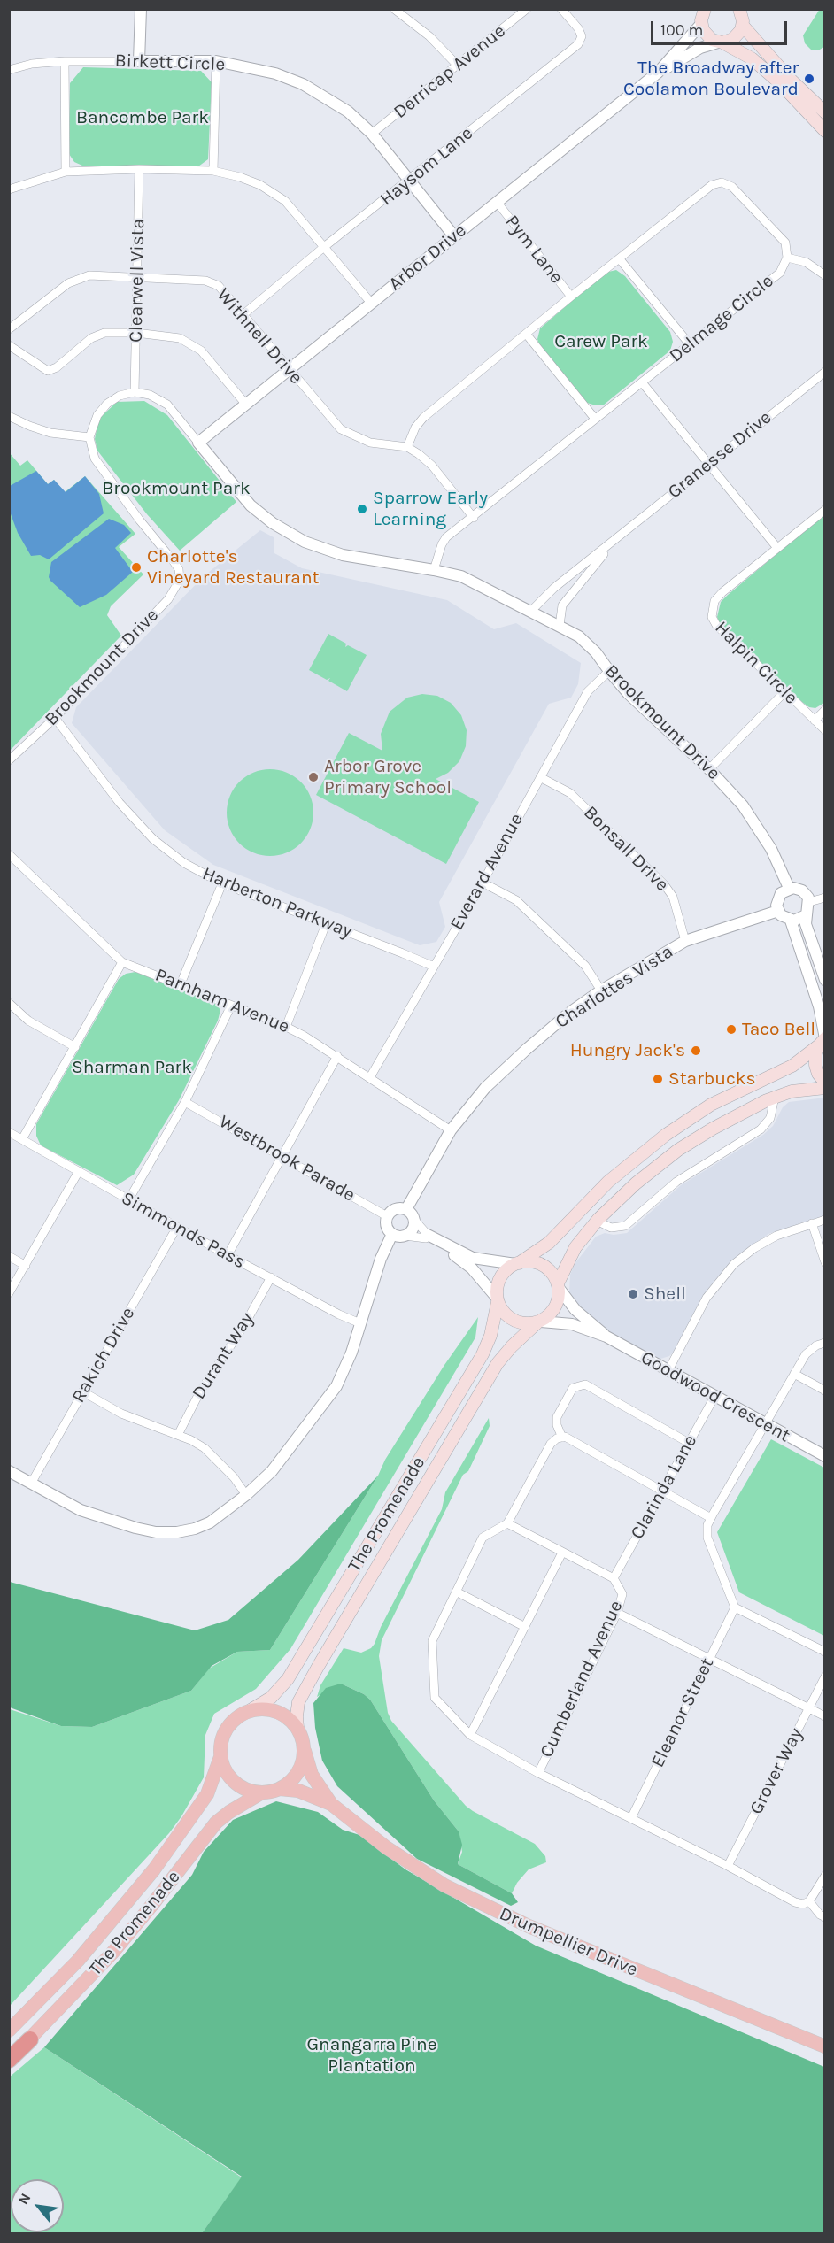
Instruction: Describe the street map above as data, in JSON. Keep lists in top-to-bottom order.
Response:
{
  "streets": {
    "main road": ["The Promenade", "Drumpellier Drive"],
    "street": [
      "Birkett Circle",
      "Derricap Avenue",
      "Haysom Lane",
      "Pym Lane",
      "Arbor Drive",
      "Clearwell Vista",
      "Delmage Circle",
      "Withnell Drive",
      "Granesse Drive",
      "Halpin Circle",
      "Brookmount Drive",
      "Bonsall Drive",
      "Everard Avenue",
      "Harberton Parkway",
      "Charlottes Vista",
      "Parnham Avenue",
      "Westbrook Parade",
      "Simmonds Pass",
      "Rakich Drive",
      "Durant Way",
      "Goodwood Crescent",
      "Clarinda Lane",
      "Cumberland Avenue",
      "Eleanor Street",
      "Grover Way"
    ]
  },
  "crossings": [
    ["Birkett Circle", "Derricap Avenue"],
    ["Birkett Circle", "Haysom Lane"],
    ["Birkett Circle", "Arbor Drive"],
    ["Haysom Lane", "Withnell Drive"],
    ["Pym Lane", "Arbor Drive"],
    ["Pym Lane", "Delmage Circle"],
    ["Arbor Drive", "Withnell Drive"],
    ["Arbor Drive", "Brookmount Drive"],
    ["Clearwell Vista", "Withnell Drive"],
    ["Clearwell Vista", "Brookmount Drive"],
    ["Delmage Circle", "Withnell Drive"],
    ["Delmage Circle", "Brookmount Drive"],
    ["Granesse Drive", "Brookmount Drive"],
    ["Brookmount Drive", "Everard Avenue"],
    ["Brookmount Drive", "Harberton Parkway"],
    ["Brookmount Drive", "Charlottes Vista"],
    ["Bonsall Drive", "Everard Avenue"],
    ["Bonsall Drive", "Charlottes Vista"],
    ["Everard Avenue", "Harberton Parkway"],
    ["Everard Avenue", "Parnham Avenue"],
    ["Charlottes Vista", "Parnham Avenue"],
    ["Charlottes Vista", "Westbrook Parade"],
    ["Simmonds Pass", "Rakich Drive"],
    ["Simmonds Pass", "Durant Way"],
    ["Goodwood Crescent", "Clarinda Lane"],
    ["Goodwood Crescent", "The Promenade"],
    ["Clarinda Lane", "Cumberland Avenue"],
    ["The Promenade", "Drumpellier Drive"],
    ["Cumberland Avenue", "Eleanor Street"],
    ["Cumberland Avenue", "Grover Way"]
  ],
  "parks": [
    "Bancombe Park",
    "Carew Park",
    "Brookmount Park",
    "Sharman Park",
    "Gnangarra Pine Plantation"
  ],
  "places": [
    "The Broadway after Coolamon Boulevard",
    "Sparrow Early Learning",
    "Charlotte's Vineyard Restaurant",
    "Arbor Grove Primary School",
    "Taco Bell",
    "Hungry Jack's",
    "Starbucks",
    "Shell"
  ],
  "scale_bar": "100 m",
  "north": "top left"
}
